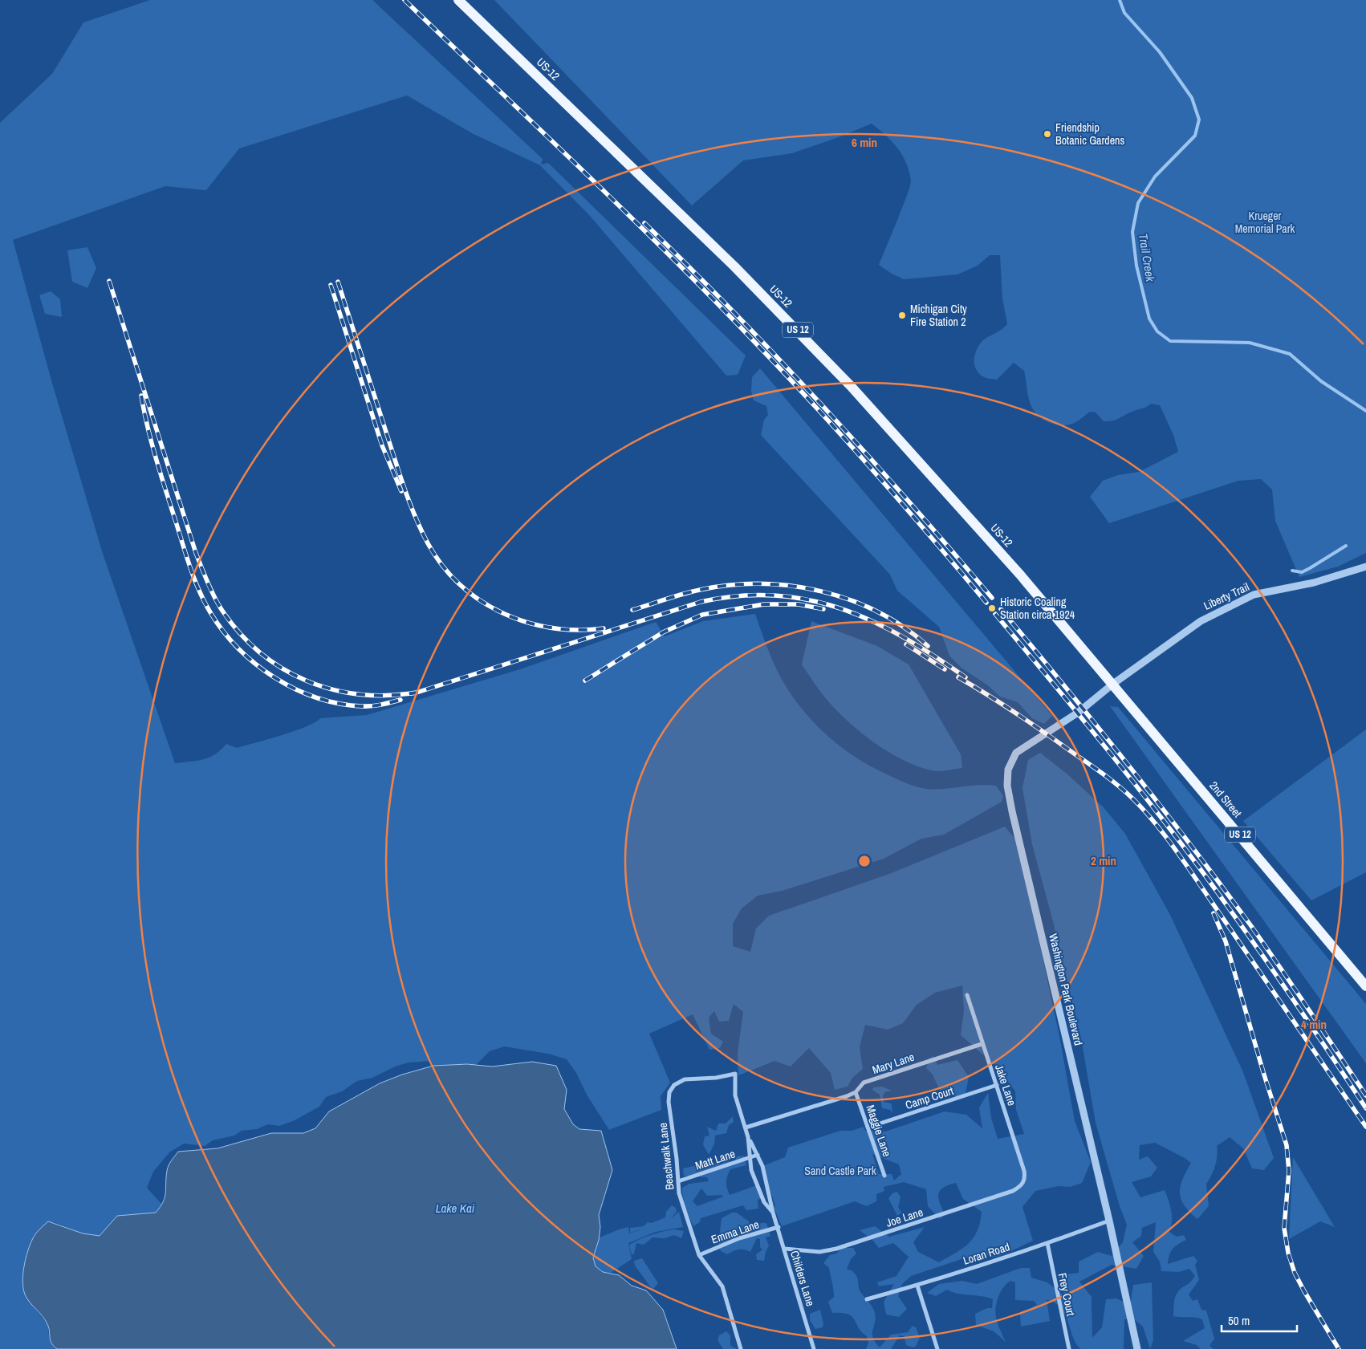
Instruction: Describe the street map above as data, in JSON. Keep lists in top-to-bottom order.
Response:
{
  "streets": {
    "main road": ["US-12", "US 12", "2nd Street"],
    "street": [
      "Liberty Trail",
      "Washington Park Boulevard",
      "Mary Lane",
      "Jake Lane",
      "Camp Court",
      "Maggie Lane",
      "Beachwalk Lane",
      "Matt Lane",
      "Joe Lane",
      "Emma Lane",
      "Loran Road",
      "Childers Lane",
      "Frey Court"
    ]
  },
  "crossings": [
    ["US-12", "Liberty Trail"],
    ["US-12", "2nd Street"],
    ["US-12", "Washington Park Boulevard"],
    ["Liberty Trail", "2nd Street"],
    ["Liberty Trail", "Washington Park Boulevard"],
    ["2nd Street", "Washington Park Boulevard"],
    ["Washington Park Boulevard", "Loran Road"],
    ["Mary Lane", "Jake Lane"],
    ["Mary Lane", "Maggie Lane"],
    ["Mary Lane", "Childers Lane"],
    ["Jake Lane", "Camp Court"],
    ["Jake Lane", "Joe Lane"],
    ["Camp Court", "Maggie Lane"],
    ["Beachwalk Lane", "Matt Lane"],
    ["Beachwalk Lane", "Emma Lane"],
    ["Beachwalk Lane", "Childers Lane"],
    ["Matt Lane", "Childers Lane"],
    ["Joe Lane", "Childers Lane"],
    ["Emma Lane", "Childers Lane"],
    ["Loran Road", "Frey Court"]
  ],
  "water": ["Trail Creek", "Lake Kai"],
  "parks": ["Krueger Memorial Park", "Sand Castle Park"],
  "places": ["Friendship Botanic Gardens", "Michigan City Fire Station 2", "Historic Coaling Station circa 1924"],
  "scale_bar": "50 m",
  "rings": ["6 min", "2 min", "4 min"]
}
